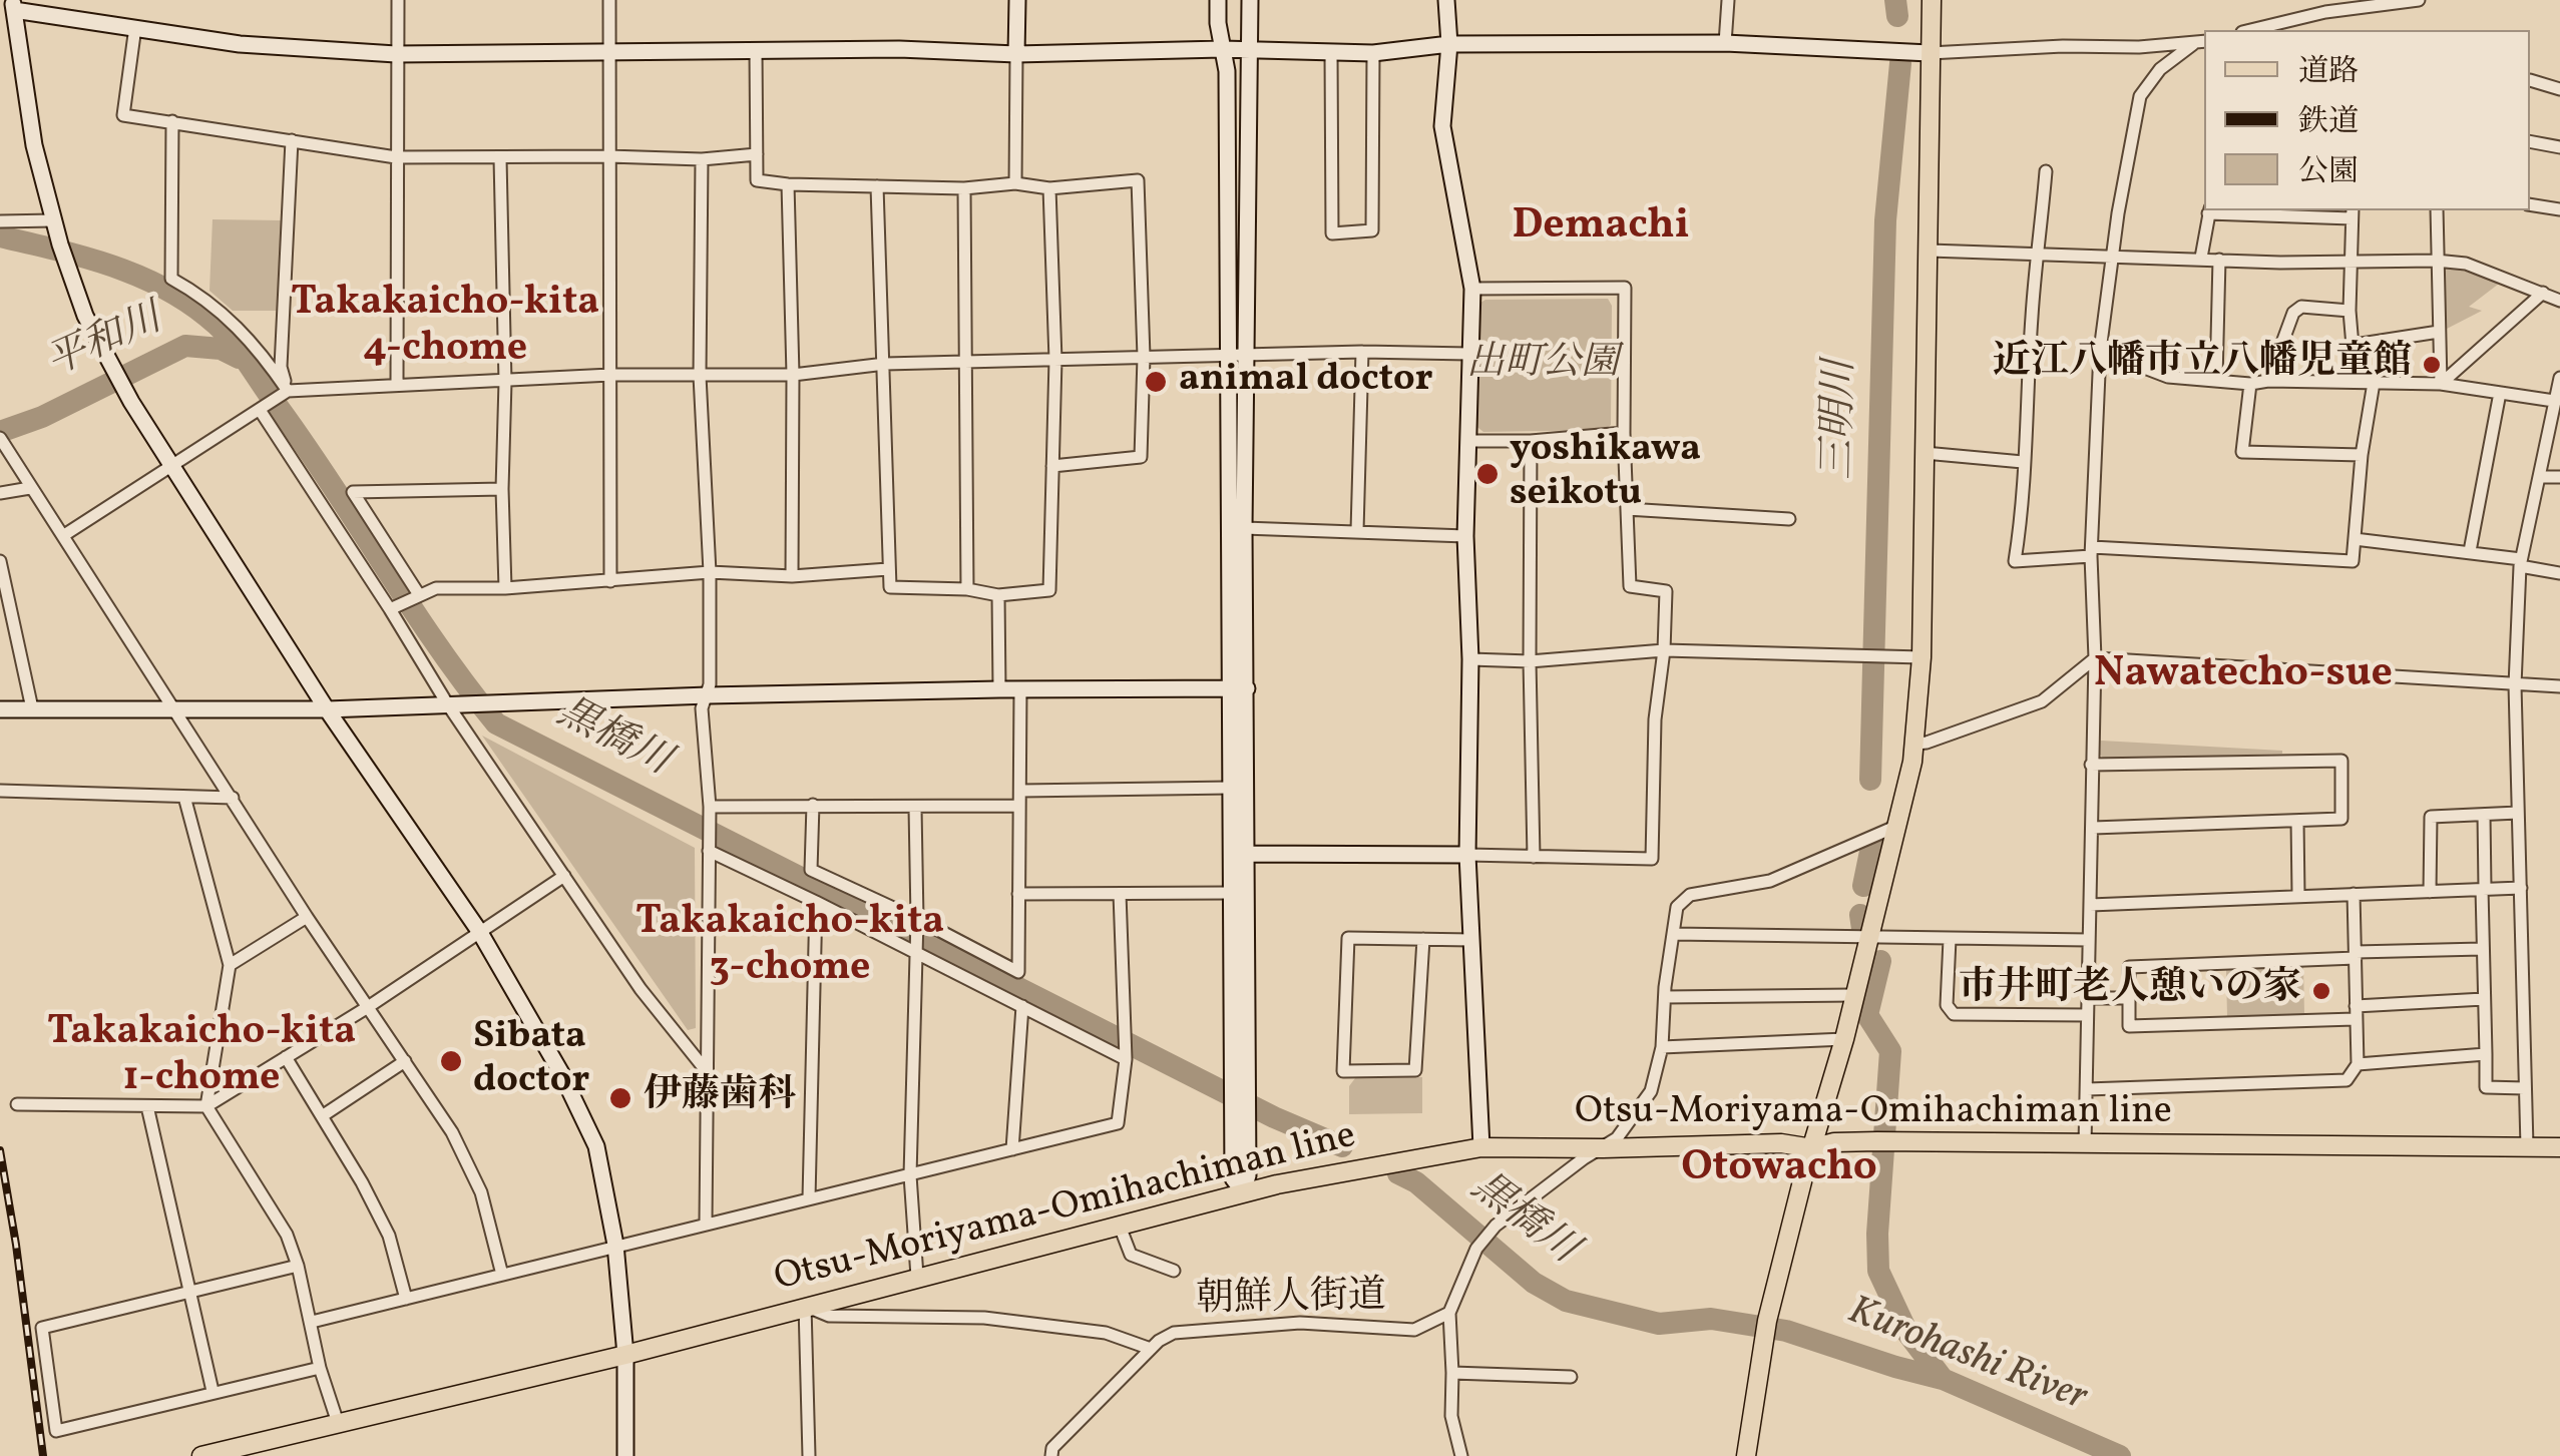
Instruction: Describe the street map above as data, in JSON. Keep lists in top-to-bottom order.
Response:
{
  "streets": {
    "main road": ["Otsu-Moriyama-Omihachiman line"],
    "street": ["朝鮮人街道"]
  },
  "districts": [
    "Demachi",
    "Takakaicho-kita 4-chome",
    "Nawatecho-sue",
    "Takakaicho-kita 3-chome",
    "Takakaicho-kita 1-chome",
    "Otowacho"
  ],
  "water": [
    "平和川",
    "三明川",
    "黒橋川",
    "Kurohashi River"
  ],
  "parks": ["出町公園"],
  "places": [
    "近江八幡市立八幡児童館",
    "animal doctor",
    "yoshikawa seikotu",
    "市井町老人憩いの家",
    "Sibata doctor",
    "伊藤歯科"
  ],
  "legend": ["道路", "鉄道", "公園"]
}
